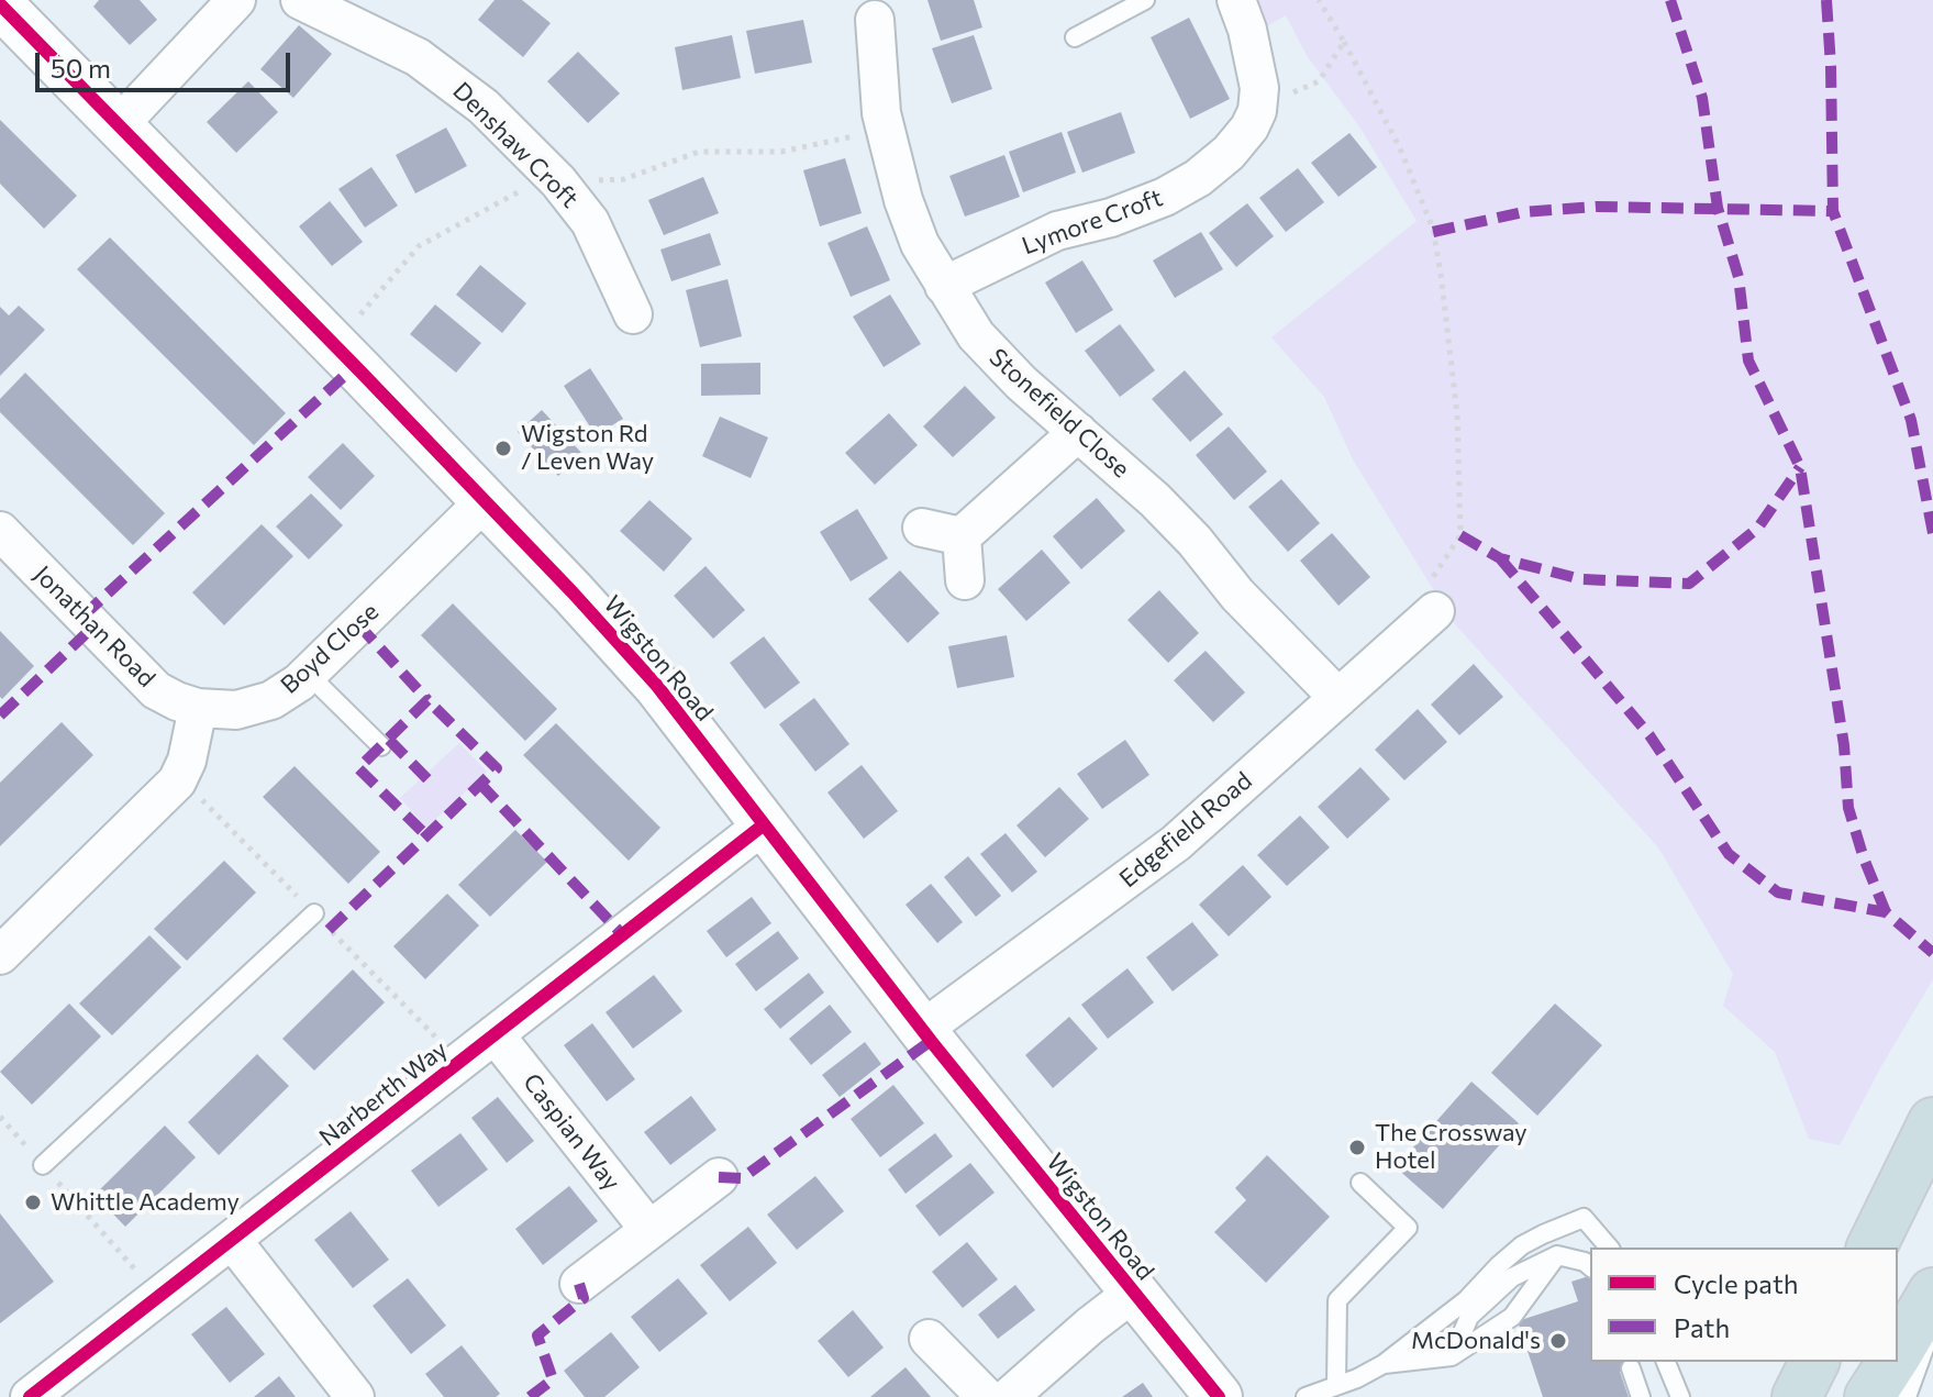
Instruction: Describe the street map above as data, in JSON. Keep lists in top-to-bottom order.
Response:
{
  "streets": {
    "street": [
      "Denshaw Croft",
      "Lymore Croft",
      "Stonefield Close",
      "Jonathan Road",
      "Boyd Close",
      "Wigston Road",
      "Edgefield Road",
      "Narberth Way",
      "Caspian Way"
    ]
  },
  "crossings": [
    ["Lymore Croft", "Stonefield Close"],
    ["Stonefield Close", "Edgefield Road"],
    ["Jonathan Road", "Boyd Close"],
    ["Boyd Close", "Wigston Road"],
    ["Wigston Road", "Edgefield Road"],
    ["Wigston Road", "Narberth Way"],
    ["Narberth Way", "Caspian Way"]
  ],
  "places": [
    "Wigston Rd / Leven Way",
    "The Crossway Hotel",
    "Whittle Academy",
    "McDonald's"
  ],
  "legend": ["Cycle path", "Path"],
  "scale_bar": "50 m"
}
